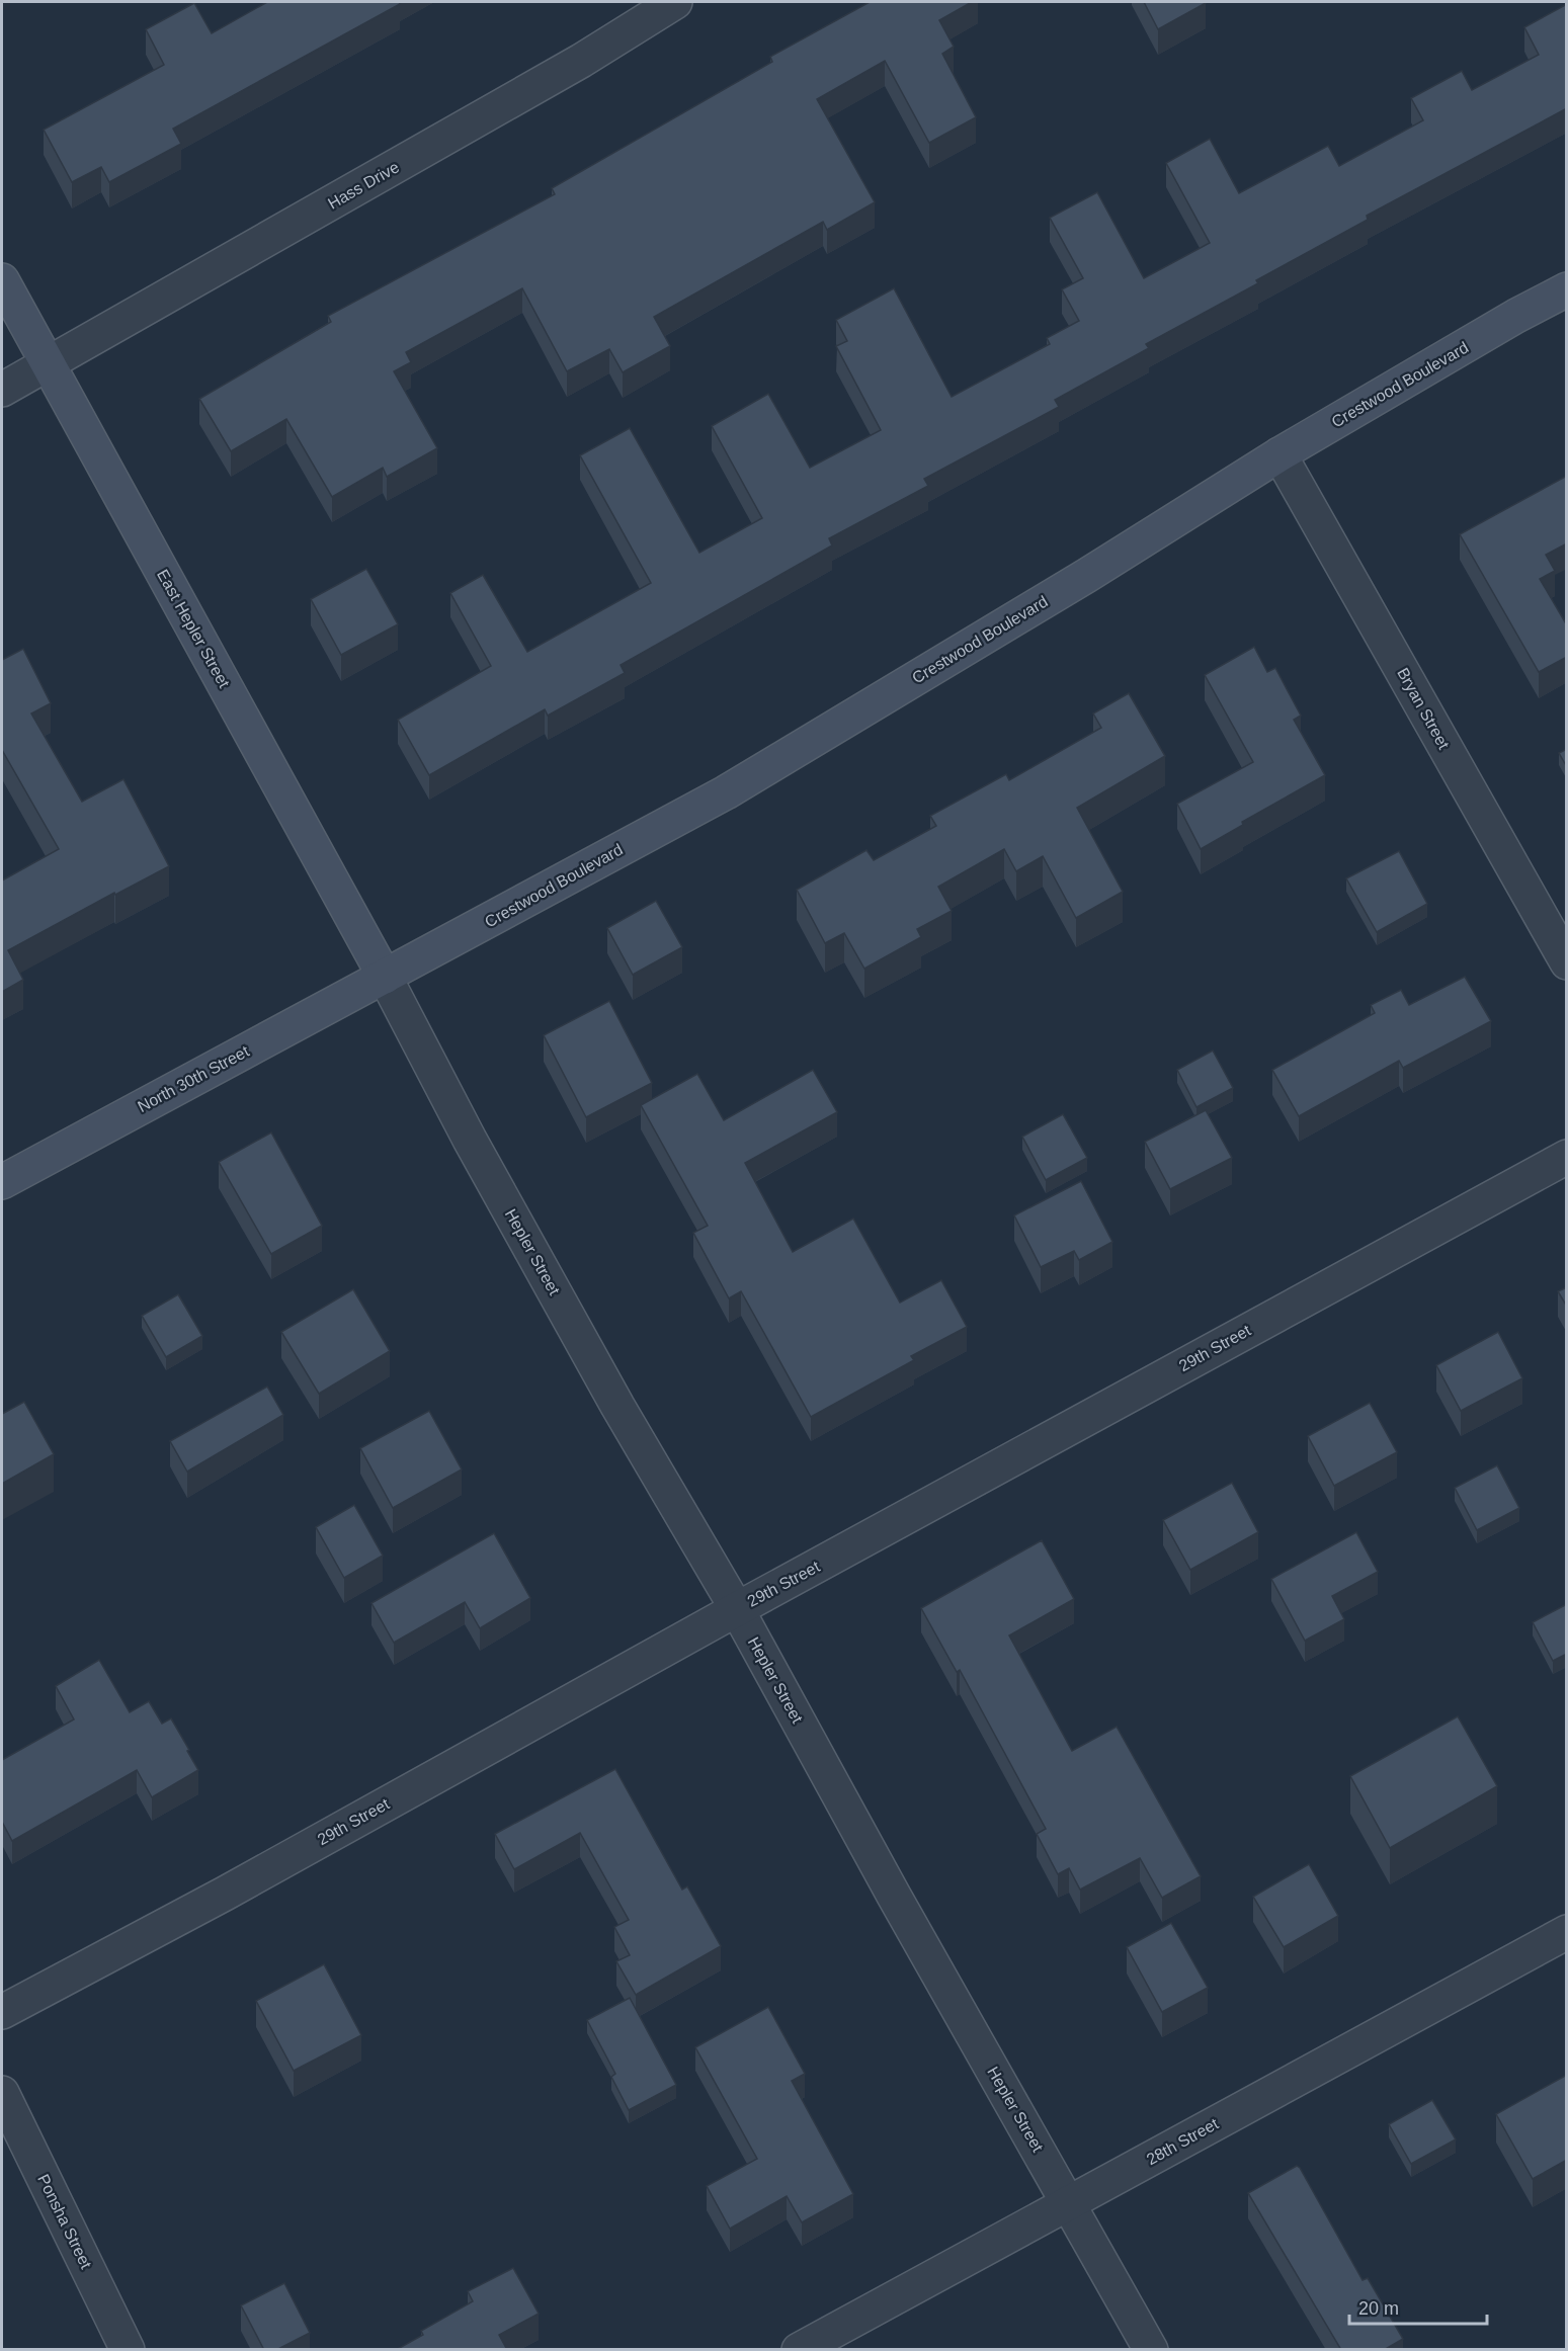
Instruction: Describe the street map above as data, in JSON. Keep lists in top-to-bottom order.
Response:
{
  "streets": {
    "street": [
      "Hass Drive",
      "Crestwood Boulevard",
      "East Hepler Street",
      "Bryan Street",
      "North 30th Street",
      "Hepler Street",
      "29th Street",
      "28th Street",
      "Ponsha Street"
    ]
  },
  "crossings": [
    ["Hass Drive", "East Hepler Street"],
    ["Crestwood Boulevard", "East Hepler Street"],
    ["Crestwood Boulevard", "Bryan Street"],
    ["Crestwood Boulevard", "North 30th Street"],
    ["Crestwood Boulevard", "Hepler Street"],
    ["East Hepler Street", "North 30th Street"],
    ["East Hepler Street", "Hepler Street"],
    ["North 30th Street", "Hepler Street"],
    ["Hepler Street", "29th Street"],
    ["Hepler Street", "28th Street"]
  ],
  "scale_bar": "20 m"
}
